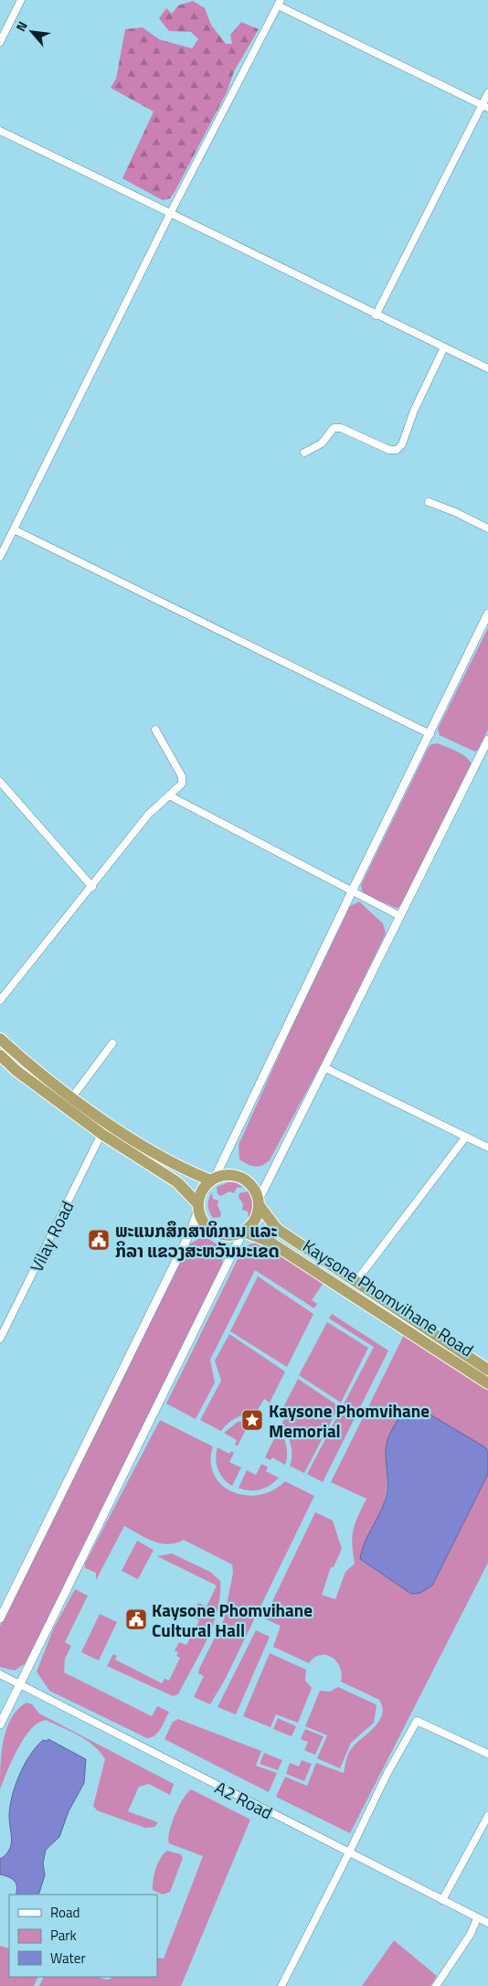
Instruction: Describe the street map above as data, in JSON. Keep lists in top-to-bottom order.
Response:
{
  "streets": {
    "highway": ["Kaysone Phomvihane Road"],
    "street": ["Vilay Road", "A2 Road"]
  },
  "places": {
    "public building": ["ພະແນກສຶກສາທິການ ແລະ ກິລາ ແຂວງສະຫວັນນະເຂດ", "Kaysone Phomvihane Cultural Hall"],
    "place": ["Kaysone Phomvihane Memorial"]
  },
  "legend": ["Road", "Park", "Water"],
  "north": "top left"
}
